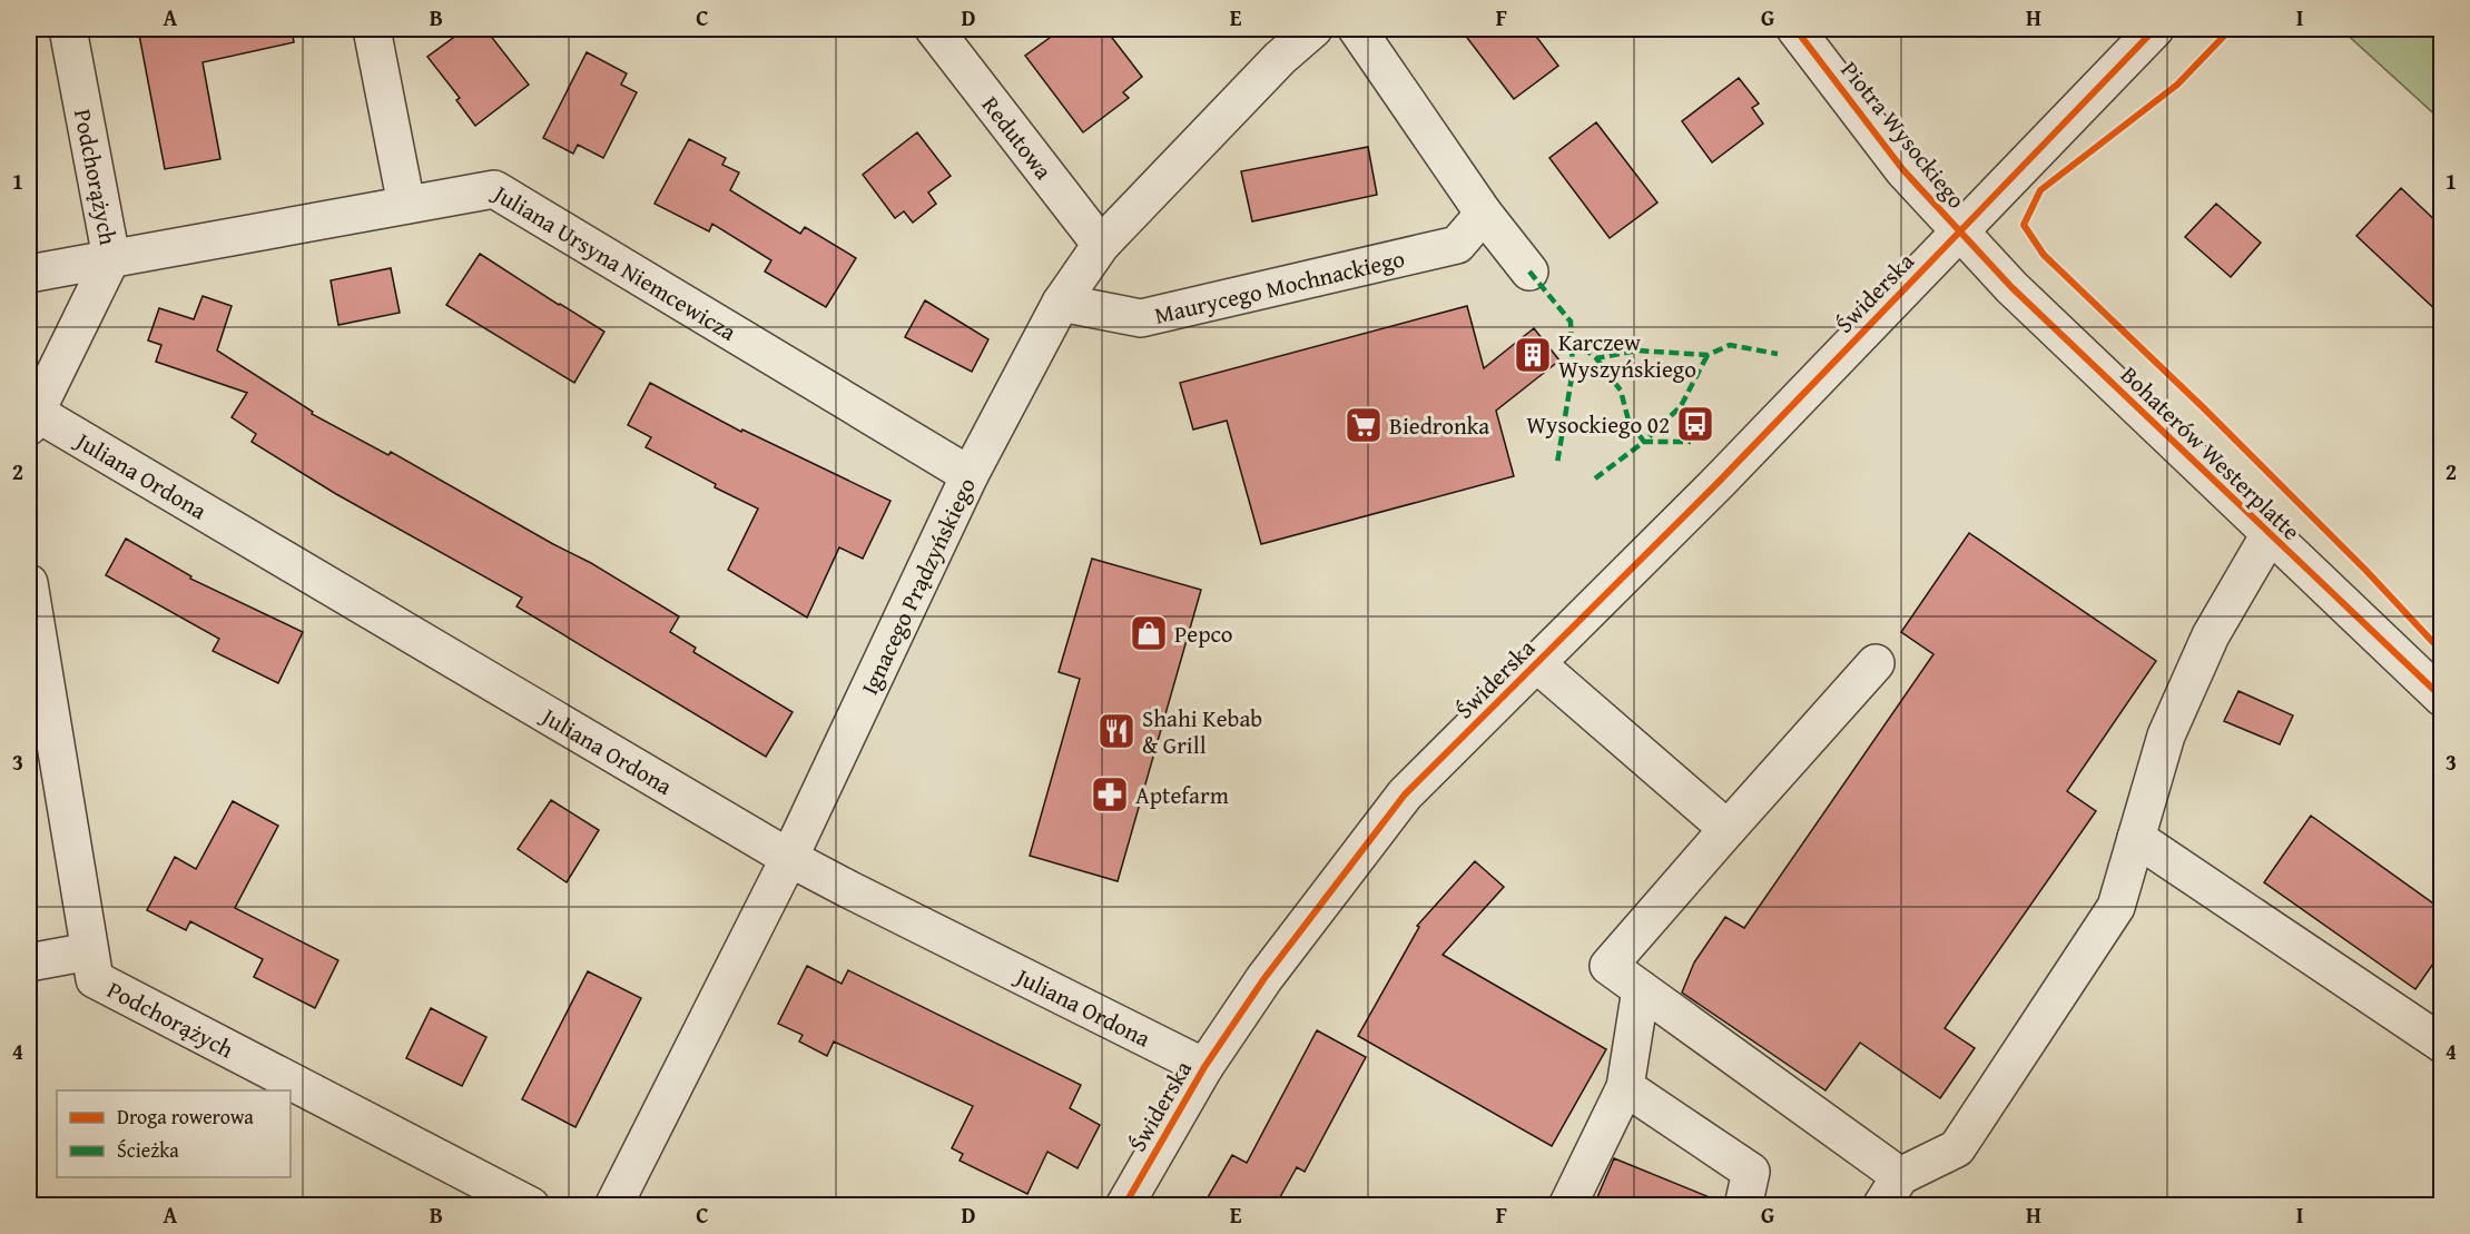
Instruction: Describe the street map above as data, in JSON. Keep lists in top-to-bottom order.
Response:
{
  "streets": {
    "street": [
      "Piotra Wysockiego",
      "Redutowa",
      "Podchorążych",
      "Juliana Ursyna Niemcewicza",
      "Maurycego Mochnackiego",
      "Świderska",
      "Bohaterów Westerplatte",
      "Juliana Ordona",
      "Ignacego Prądzyńskiego"
    ]
  },
  "crossings": [
    ["Piotra Wysockiego", "Świderska"],
    ["Piotra Wysockiego", "Bohaterów Westerplatte"],
    ["Redutowa", "Ignacego Prądzyńskiego"],
    ["Podchorążych", "Juliana Ursyna Niemcewicza"],
    ["Podchorążych", "Juliana Ordona"],
    ["Juliana Ursyna Niemcewicza", "Ignacego Prądzyńskiego"],
    ["Maurycego Mochnackiego", "Ignacego Prądzyńskiego"],
    ["Świderska", "Bohaterów Westerplatte"],
    ["Świderska", "Juliana Ordona"],
    ["Juliana Ordona", "Ignacego Prądzyńskiego"]
  ],
  "places": {
    "building": ["Karczew Wyszyńskiego"],
    "bus stop": ["Wysockiego 02"],
    "supermarket": ["Biedronka"],
    "shop": ["Pepco"],
    "restaurant": ["Shahi Kebab & Grill"],
    "pharmacy": ["Aptefarm"]
  },
  "legend": ["Droga rowerowa", "Ścieżka"],
  "grid": {
    "columns": [
      "A",
      "B",
      "C",
      "D",
      "E",
      "F",
      "G",
      "H",
      "I"
    ],
    "rows": [
      "1",
      "2",
      "3",
      "4"
    ]
  }
}
